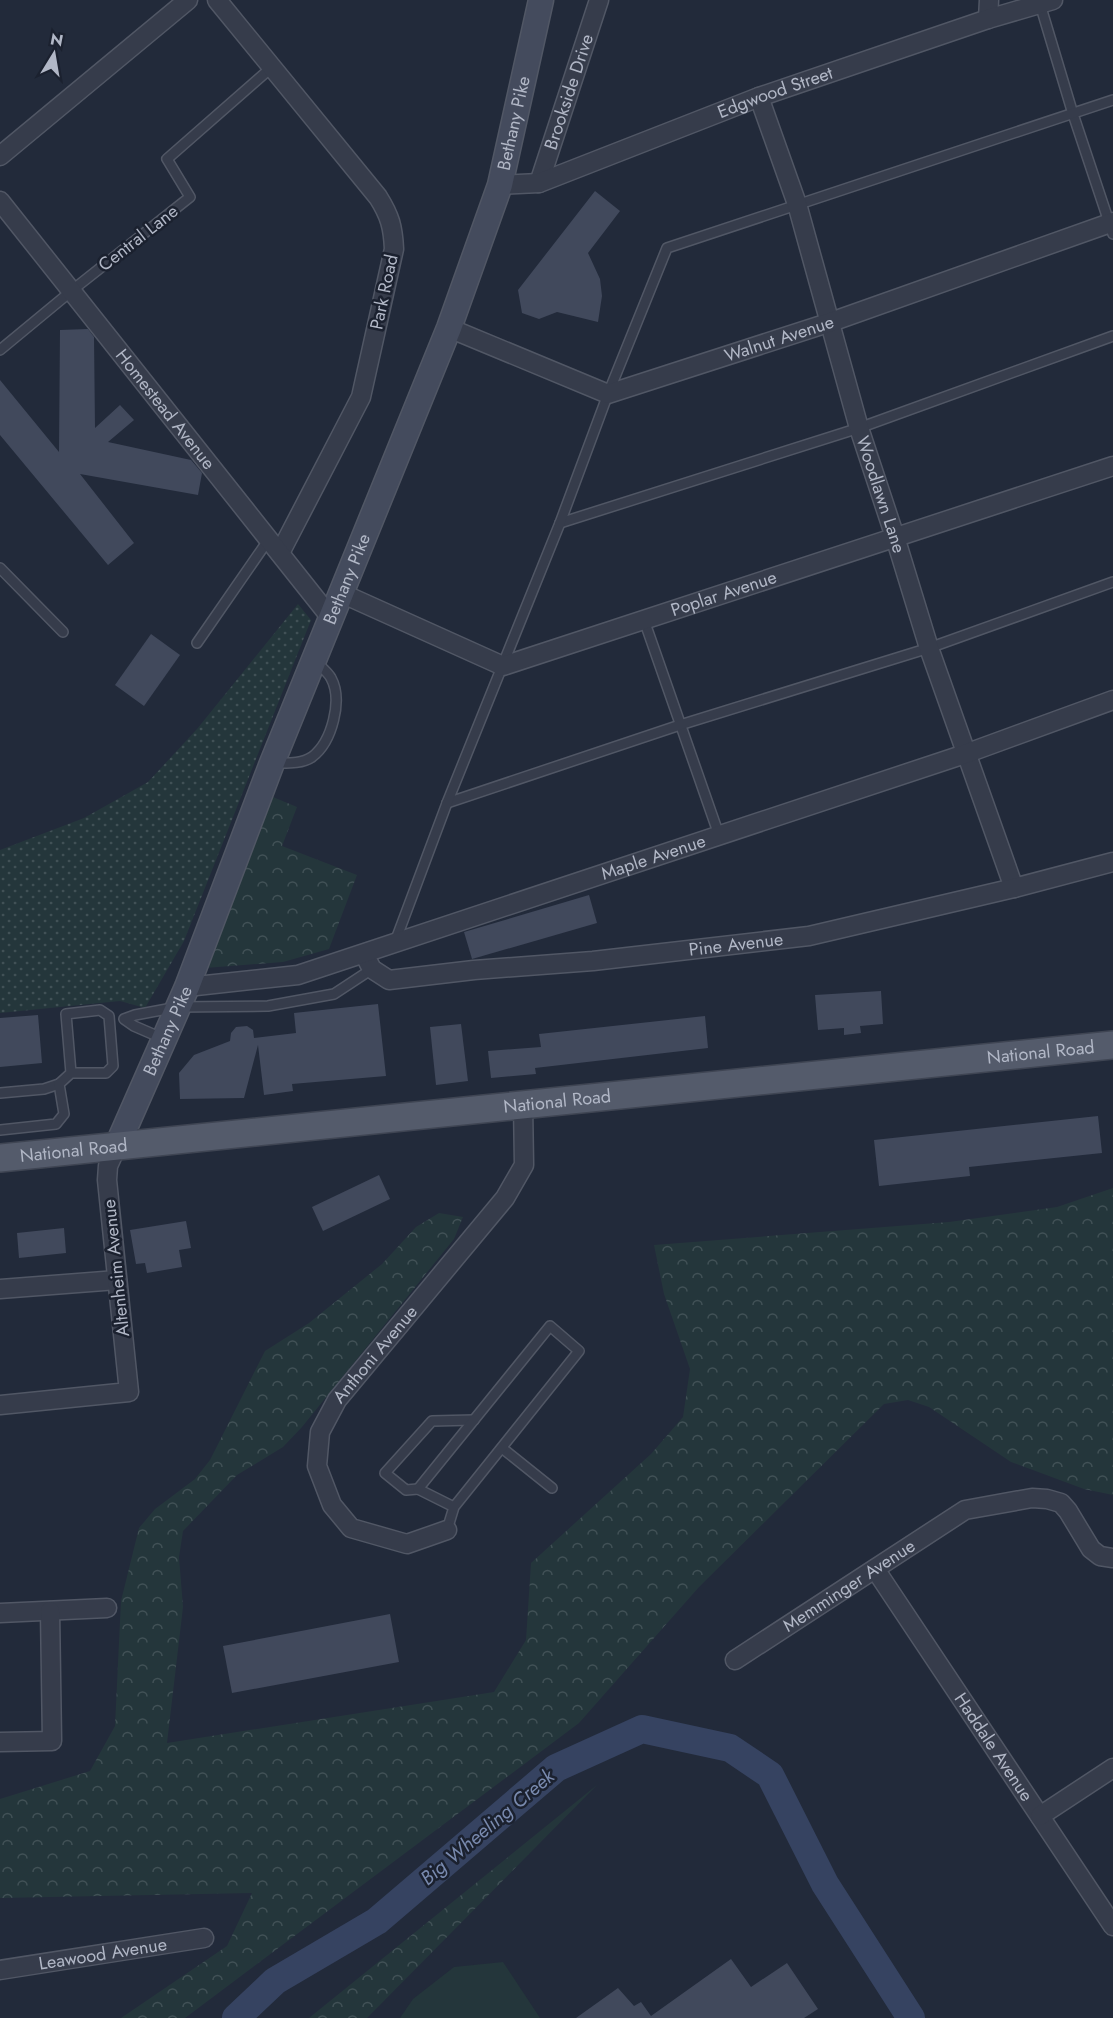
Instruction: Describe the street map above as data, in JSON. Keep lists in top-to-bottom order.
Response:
{
  "streets": {
    "main road": ["Bethany Pike", "National Road"],
    "street": [
      "Brookside Drive",
      "Edgwood Street",
      "Park Road",
      "Walnut Avenue",
      "Homestead Avenue",
      "Woodlawn Lane",
      "Poplar Avenue",
      "Maple Avenue",
      "Pine Avenue",
      "Altenheim Avenue",
      "Anthoni Avenue",
      "Memminger Avenue",
      "Haddale Avenue",
      "Leawood Avenue"
    ],
    "lane": ["Central Lane"]
  },
  "crossings": [
    ["Brookside Drive", "Edgwood Street"],
    ["Edgwood Street", "Bethany Pike"],
    ["Edgwood Street", "Woodlawn Lane"],
    ["Bethany Pike", "Homestead Avenue"],
    ["Bethany Pike", "Maple Avenue"],
    ["Bethany Pike", "National Road"],
    ["Bethany Pike", "Altenheim Avenue"],
    ["Central Lane", "Park Road"],
    ["Central Lane", "Homestead Avenue"],
    ["Park Road", "Homestead Avenue"],
    ["Walnut Avenue", "Woodlawn Lane"],
    ["Woodlawn Lane", "Poplar Avenue"],
    ["Woodlawn Lane", "Maple Avenue"],
    ["Woodlawn Lane", "Pine Avenue"],
    ["Maple Avenue", "Pine Avenue"],
    ["National Road", "Altenheim Avenue"],
    ["National Road", "Anthoni Avenue"],
    ["Memminger Avenue", "Haddale Avenue"]
  ],
  "water": ["Big Wheeling Creek"],
  "north": "top"
}
